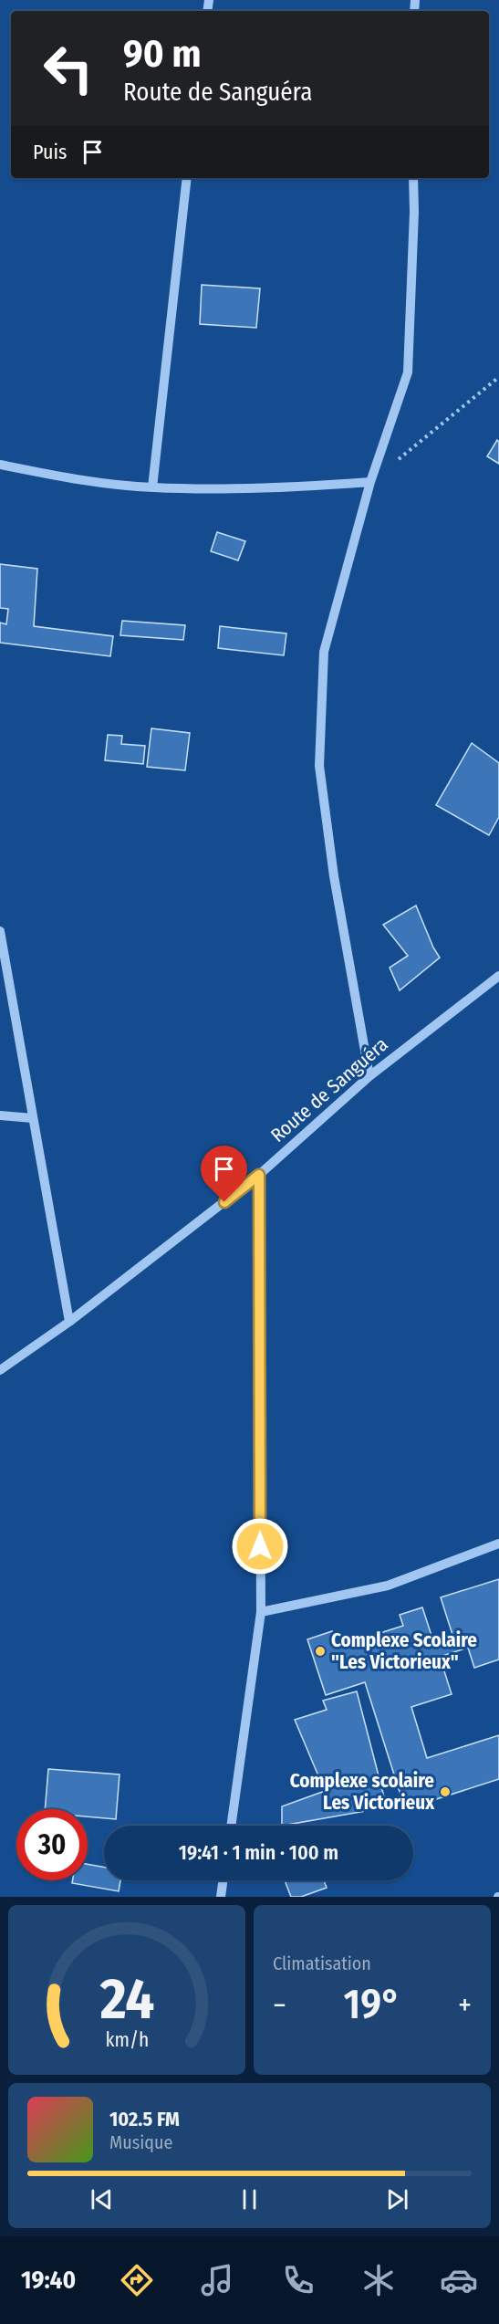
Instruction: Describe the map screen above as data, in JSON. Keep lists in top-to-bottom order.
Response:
{
  "streets": {
    "street": ["Route de Sanguéra"]
  },
  "places": ["Complexe Scolaire \"Les Victorieux\"", "Complexe scolaire Les Victorieux"],
  "page": {
    "turn": ["90 m", "Route de Sanguéra"],
    "then": "Puis",
    "limit": "30",
    "trip": "19:41 · 1 min · 100 m",
    "tile": "Climatisation",
    "heat": ["−", "19°", "+"],
    "song": ["102.5 FM", "Musique"],
    "tabs": "19:40",
    "gauge": ["24", "km/h"]
  }
}
